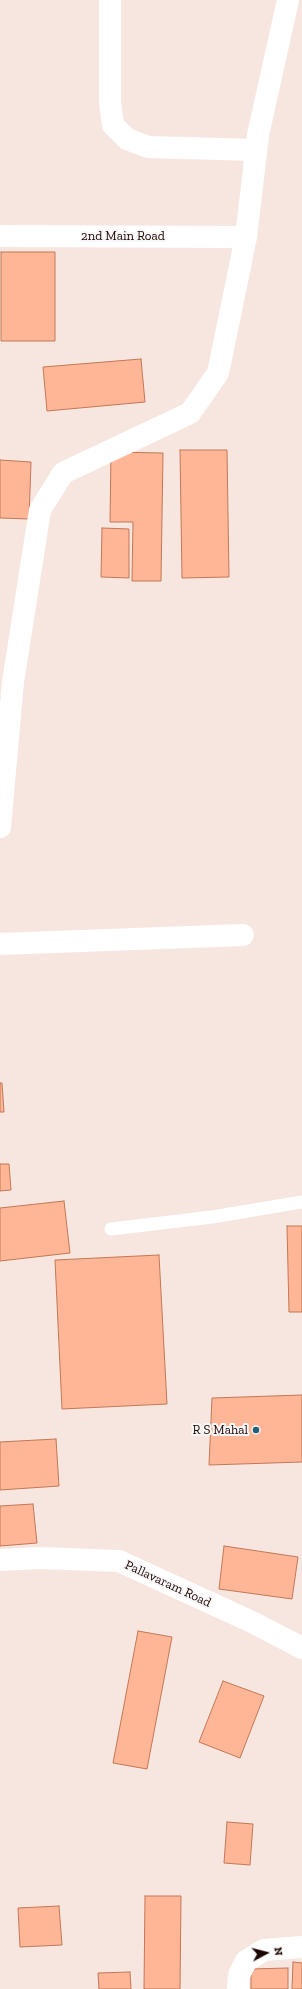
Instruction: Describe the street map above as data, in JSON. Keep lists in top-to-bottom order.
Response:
{
  "streets": {
    "street": ["2nd Main Road", "Pallavaram Road"]
  },
  "places": ["R S Mahal"],
  "north": "right"
}
